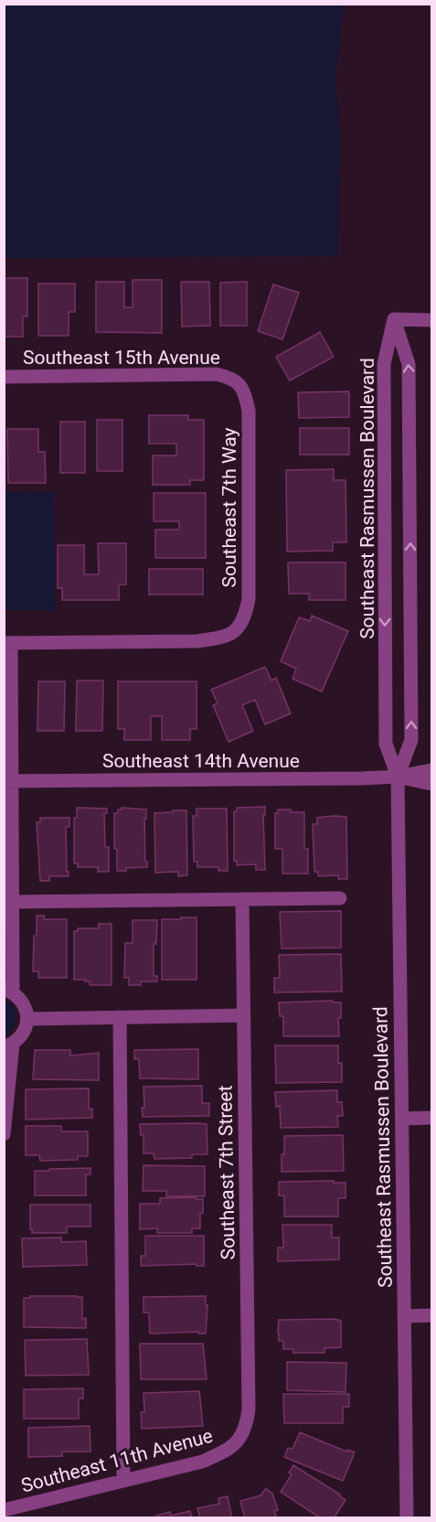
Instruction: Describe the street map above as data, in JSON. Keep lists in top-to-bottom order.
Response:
{
  "streets": {
    "street": [
      "Southeast 15th Avenue",
      "Southeast Rasmussen Boulevard",
      "Southeast 7th Way",
      "Southeast 14th Avenue",
      "Southeast 7th Street",
      "Southeast 11th Avenue"
    ]
  },
  "crossings": [
    ["Southeast 15th Avenue", "Southeast 7th Way"],
    ["Southeast Rasmussen Boulevard", "Southeast 14th Avenue"],
    ["Southeast 7th Street", "Southeast 11th Avenue"]
  ]
}
